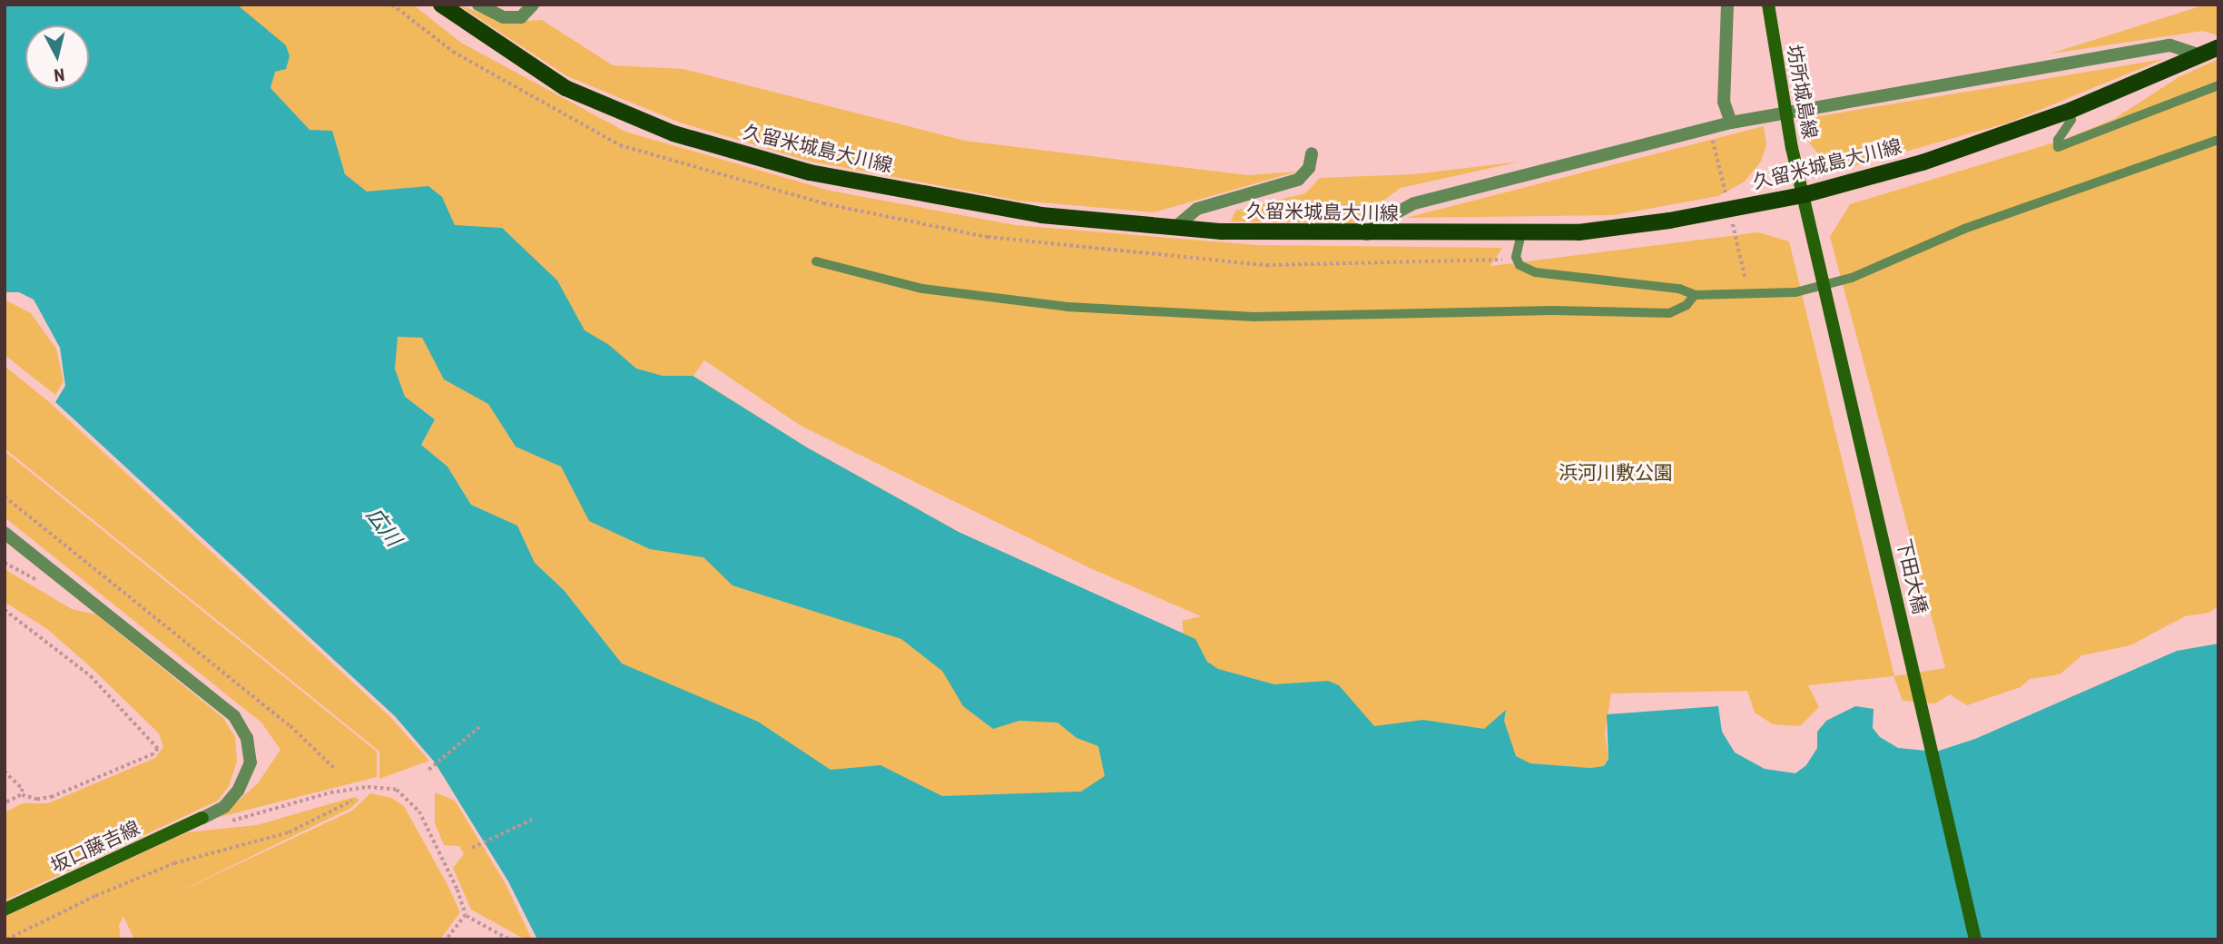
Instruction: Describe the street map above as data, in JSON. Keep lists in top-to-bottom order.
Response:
{
  "streets": {
    "main road": [
      "坊所城島線",
      "久留米城島大川線",
      "下田大橋",
      "坂口藤吉線"
    ]
  },
  "crossings": [
    ["坊所城島線", "久留米城島大川線"],
    ["坊所城島線", "下田大橋"]
  ],
  "water": ["広川"],
  "parks": ["浜河川敷公園"],
  "north": "bottom"
}
